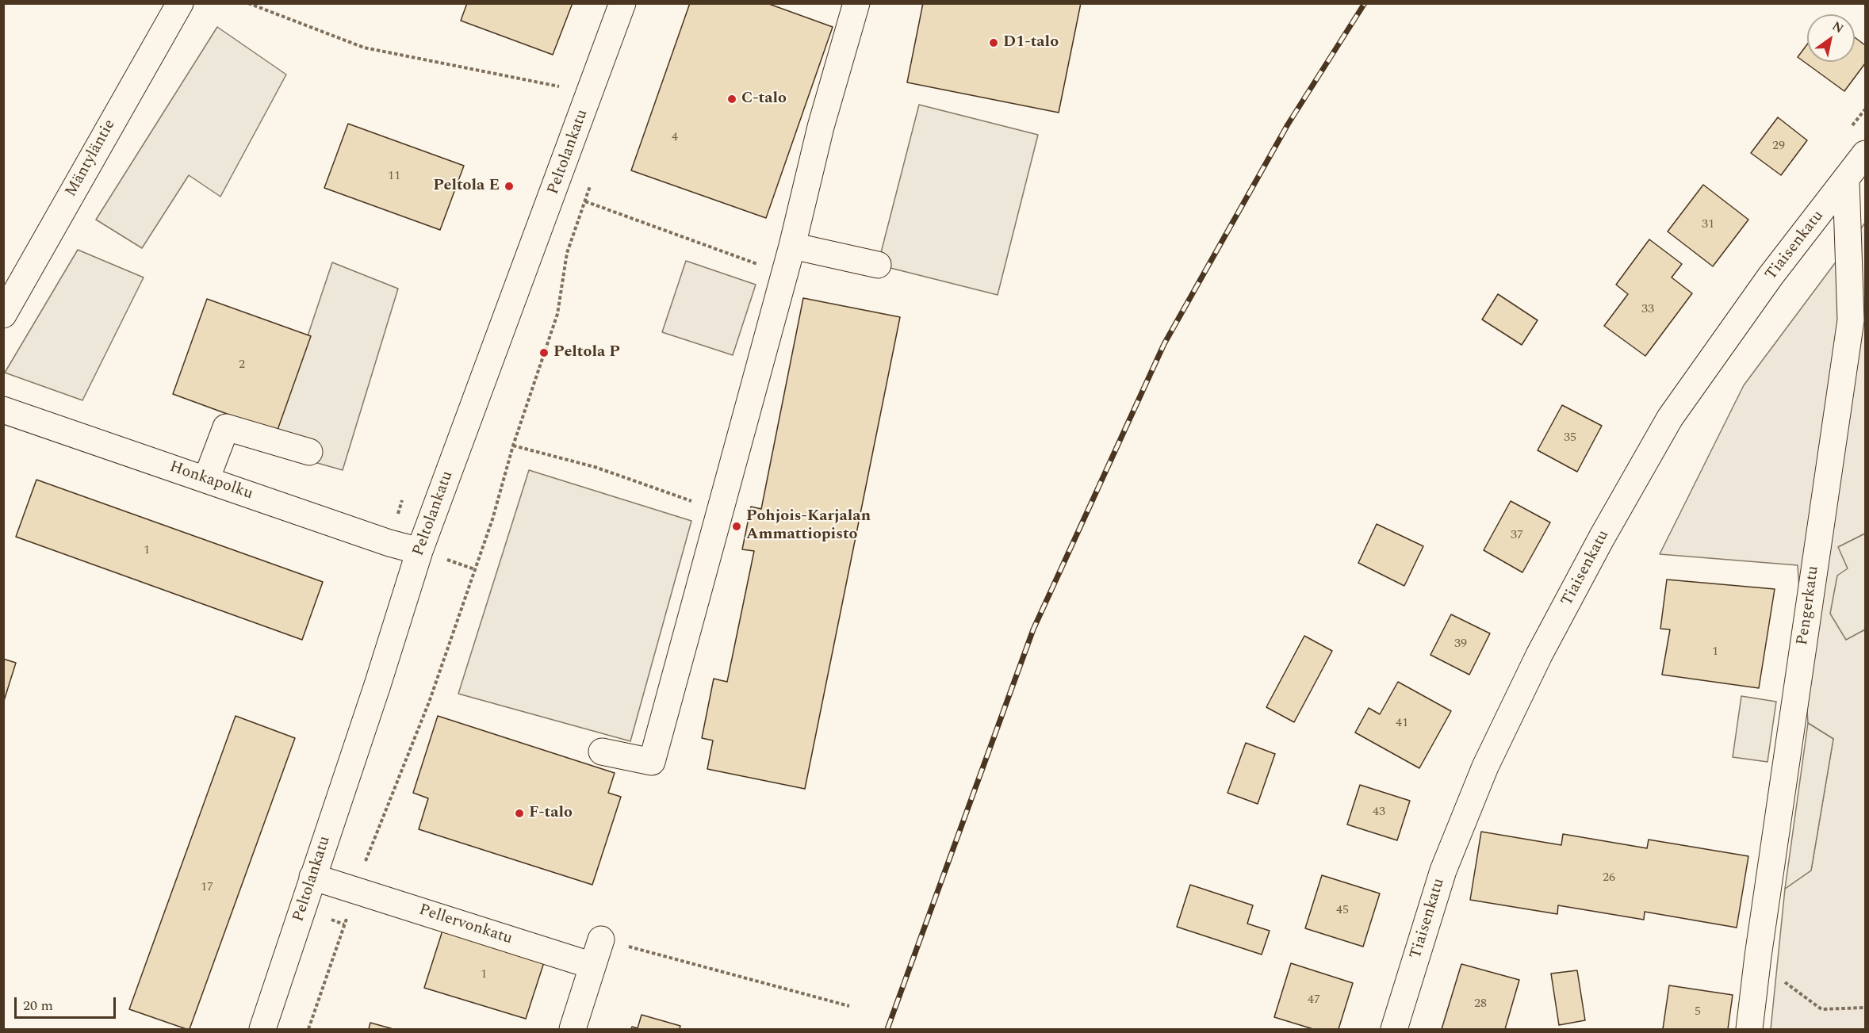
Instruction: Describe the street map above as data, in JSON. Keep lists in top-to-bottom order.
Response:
{
  "streets": {
    "street": [
      "Peltolankatu",
      "Mäntyläntie",
      "Tiaisenkatu",
      "Honkapolku",
      "Pengerkatu",
      "Pellervonkatu"
    ]
  },
  "crossings": [
    ["Peltolankatu", "Honkapolku"],
    ["Peltolankatu", "Pellervonkatu"],
    ["Tiaisenkatu", "Pengerkatu"]
  ],
  "places": [
    "D1-talo",
    "C-talo",
    "Peltola E",
    "Peltola P",
    "Pohjois-Karjalan Ammattiopisto",
    "F-talo"
  ],
  "house_numbers": [
    "4",
    "29",
    "11",
    "31",
    "33",
    "2",
    "35",
    "37",
    "1",
    "39",
    "1",
    "41",
    "43",
    "26",
    "17",
    "45",
    "1",
    "47",
    "28",
    "5"
  ],
  "scale_bar": "20 m",
  "north": "top right"
}
